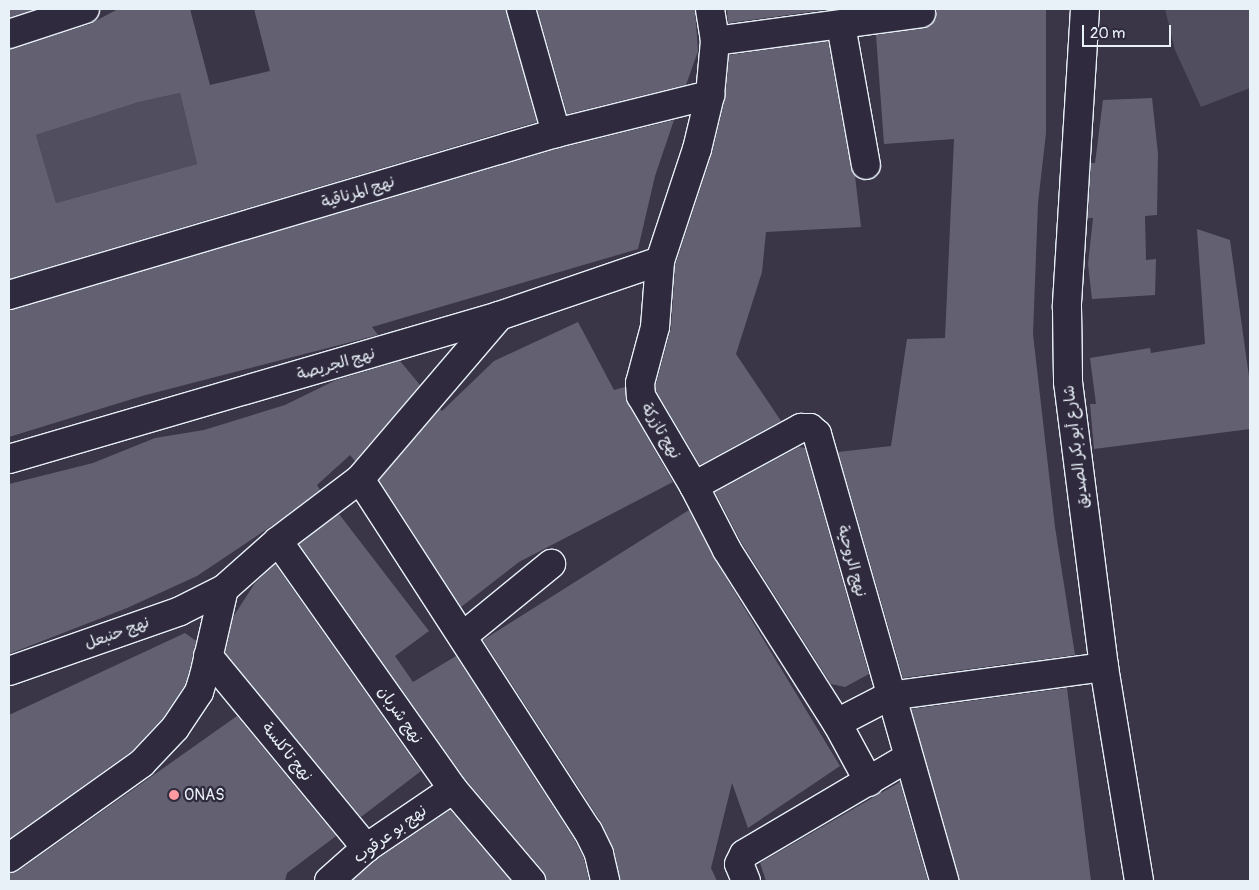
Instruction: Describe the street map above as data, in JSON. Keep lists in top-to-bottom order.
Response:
{
  "streets": {
    "street": [
      "نهج المرناقية",
      "نهج الجريصة",
      "نهج تازركة",
      "شارع أبو بكر الصديق",
      "نهج الروحية",
      "نهج حنبعل",
      "نهج شربان",
      "نهج تاكلسة",
      "نهج بو عرقوب"
    ]
  },
  "crossings": [
    ["نهج المرناقية", "نهج تازركة"],
    ["نهج الجريصة", "نهج تازركة"],
    ["نهج الجريصة", "نهج حنبعل"],
    ["نهج تازركة", "نهج الروحية"],
    ["نهج حنبعل", "نهج شربان"],
    ["نهج شربان", "نهج بو عرقوب"],
    ["نهج تاكلسة", "نهج بو عرقوب"]
  ],
  "places": ["ONAS"],
  "scale_bar": "20 m"
}
